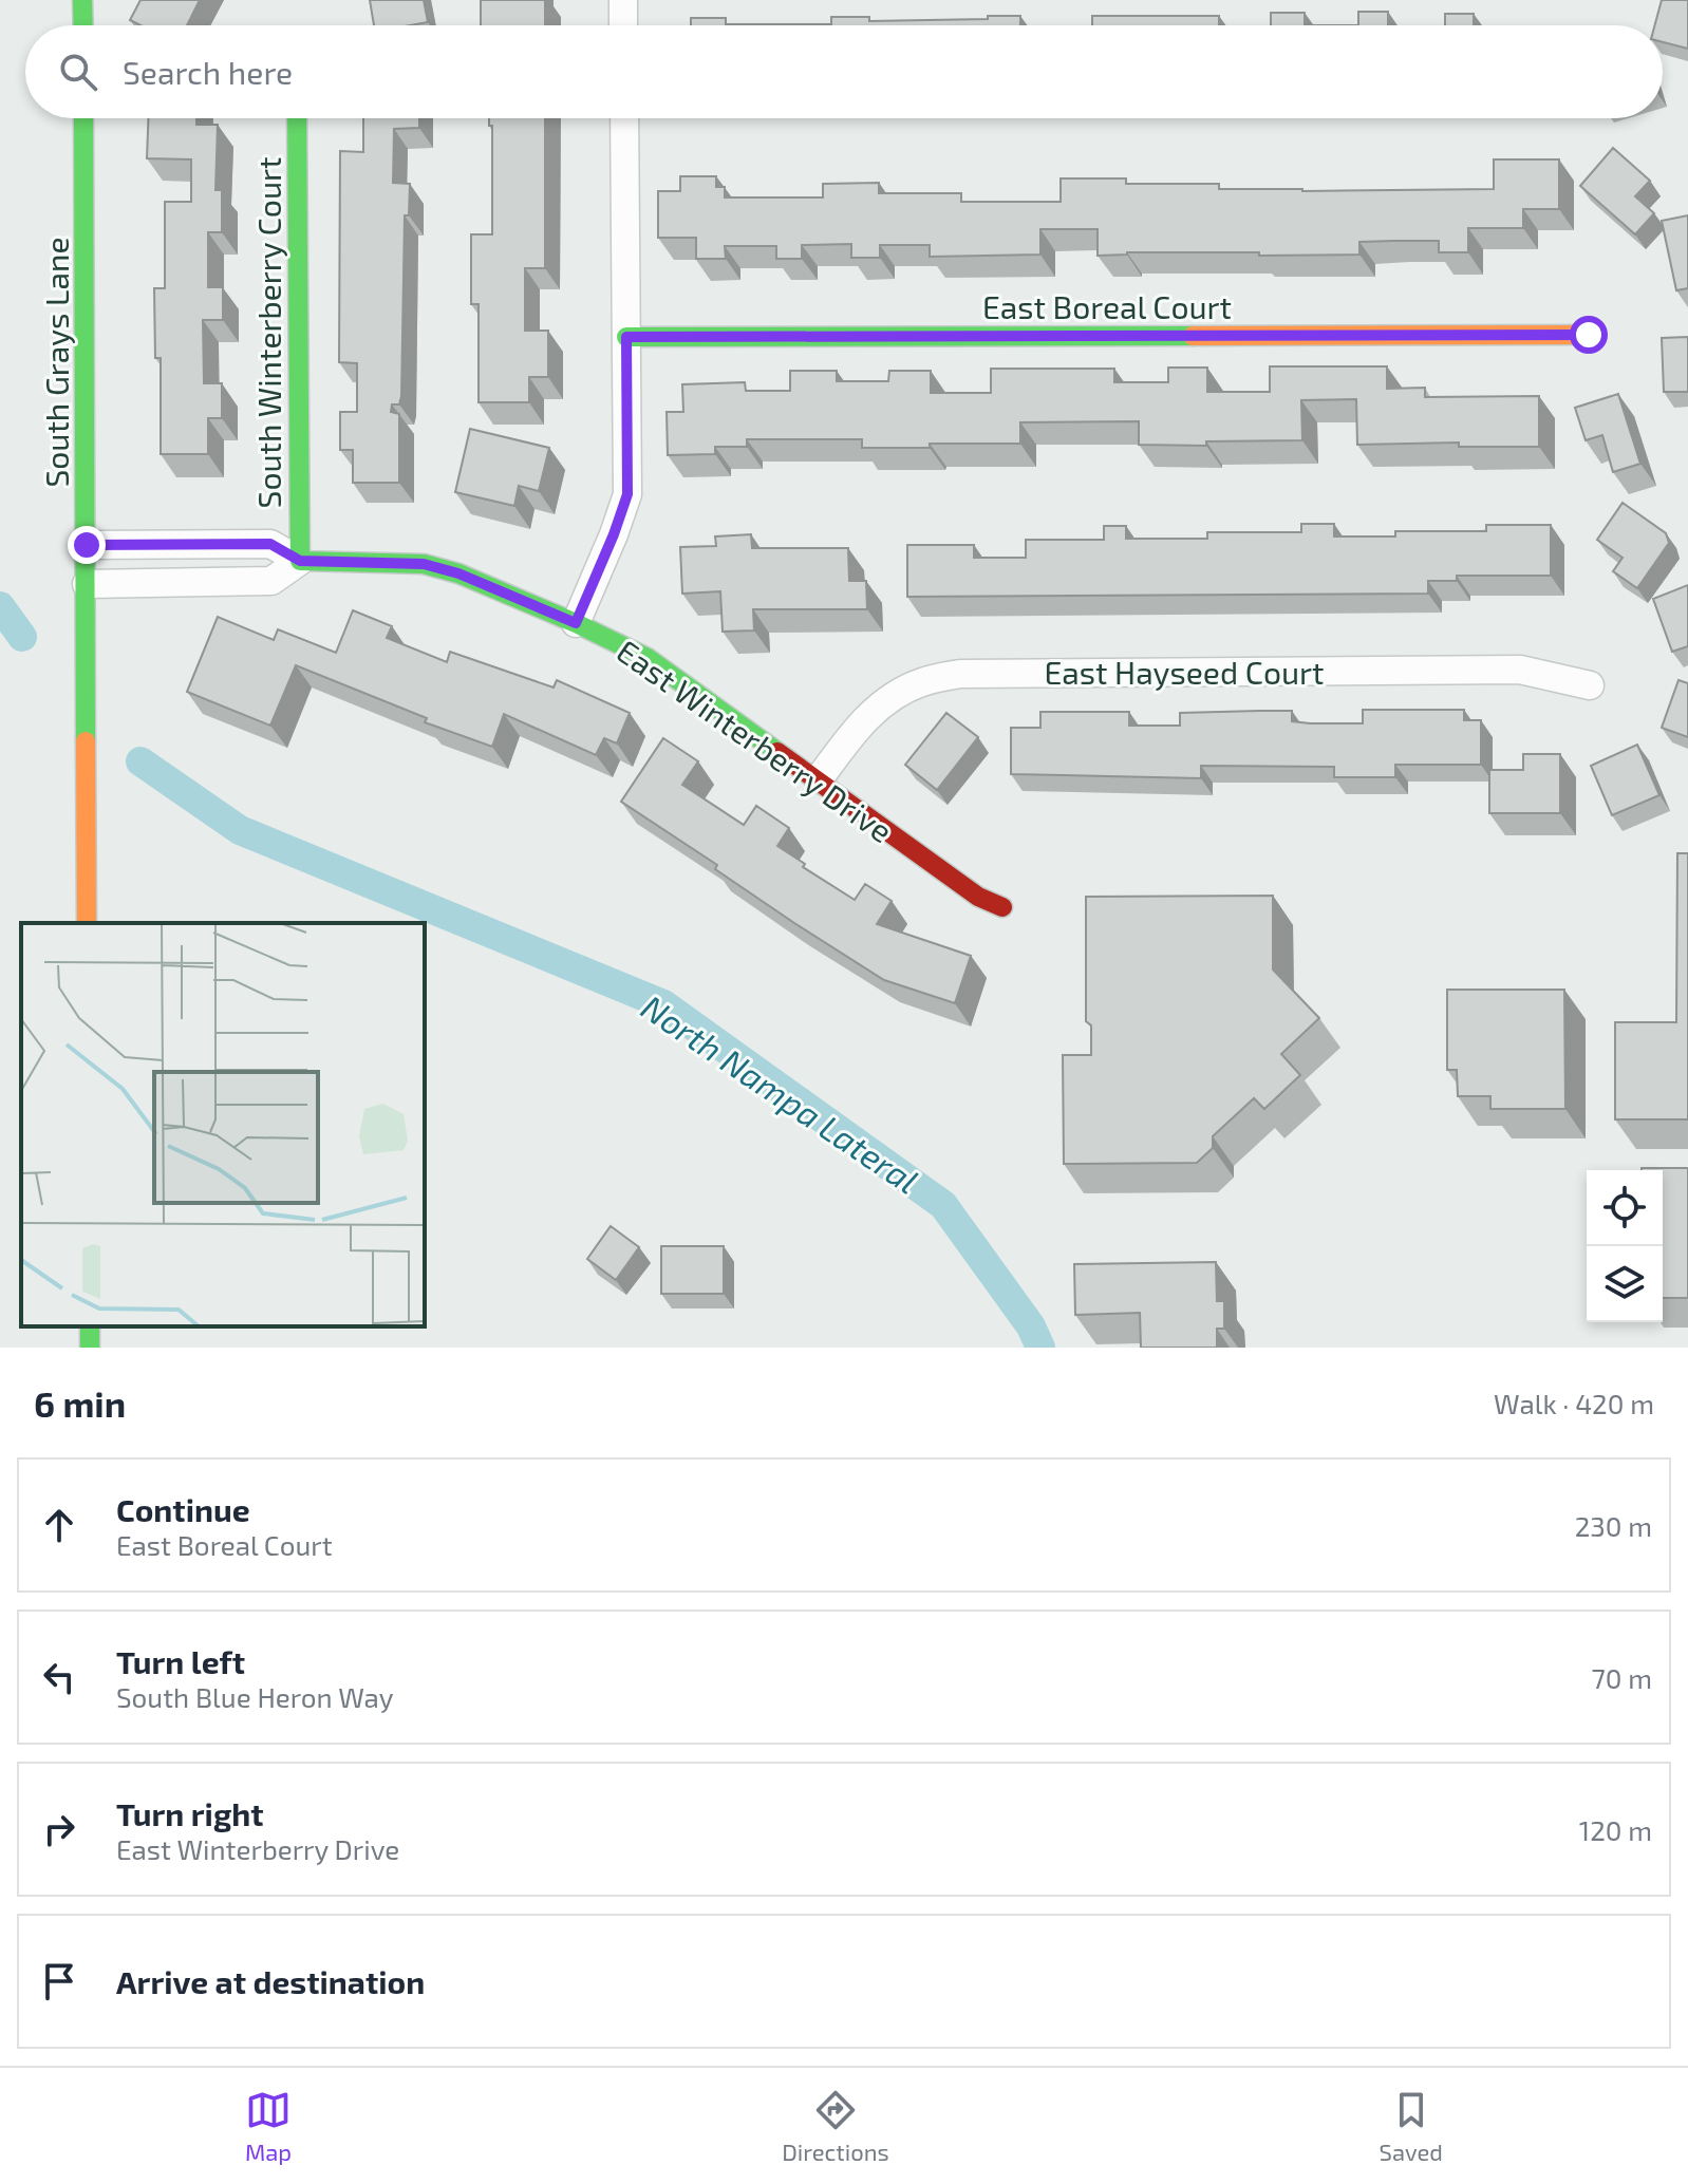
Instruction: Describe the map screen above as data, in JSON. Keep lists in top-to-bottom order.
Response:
{
  "streets": {
    "street": [
      "East Boreal Court",
      "South Winterberry Court",
      "South Grays Lane",
      "East Hayseed Court",
      "East Winterberry Drive"
    ]
  },
  "crossings": [
    ["South Winterberry Court", "East Winterberry Drive"],
    ["South Grays Lane", "East Winterberry Drive"],
    ["East Hayseed Court", "East Winterberry Drive"]
  ],
  "water": ["North Nampa Lateral"],
  "page": {
    "search": "Search here",
    "heading": ["6 min", "Walk · 420 m"],
    "list": [
      ["Continue", "East Boreal Court", "230 m"],
      ["Turn left", "South Blue Heron Way", "70 m"],
      ["Turn right", "East Winterberry Drive", "120 m"],
      "Arrive at destination"
    ],
    "nav": ["Map", "Directions", "Saved"]
  }
}
